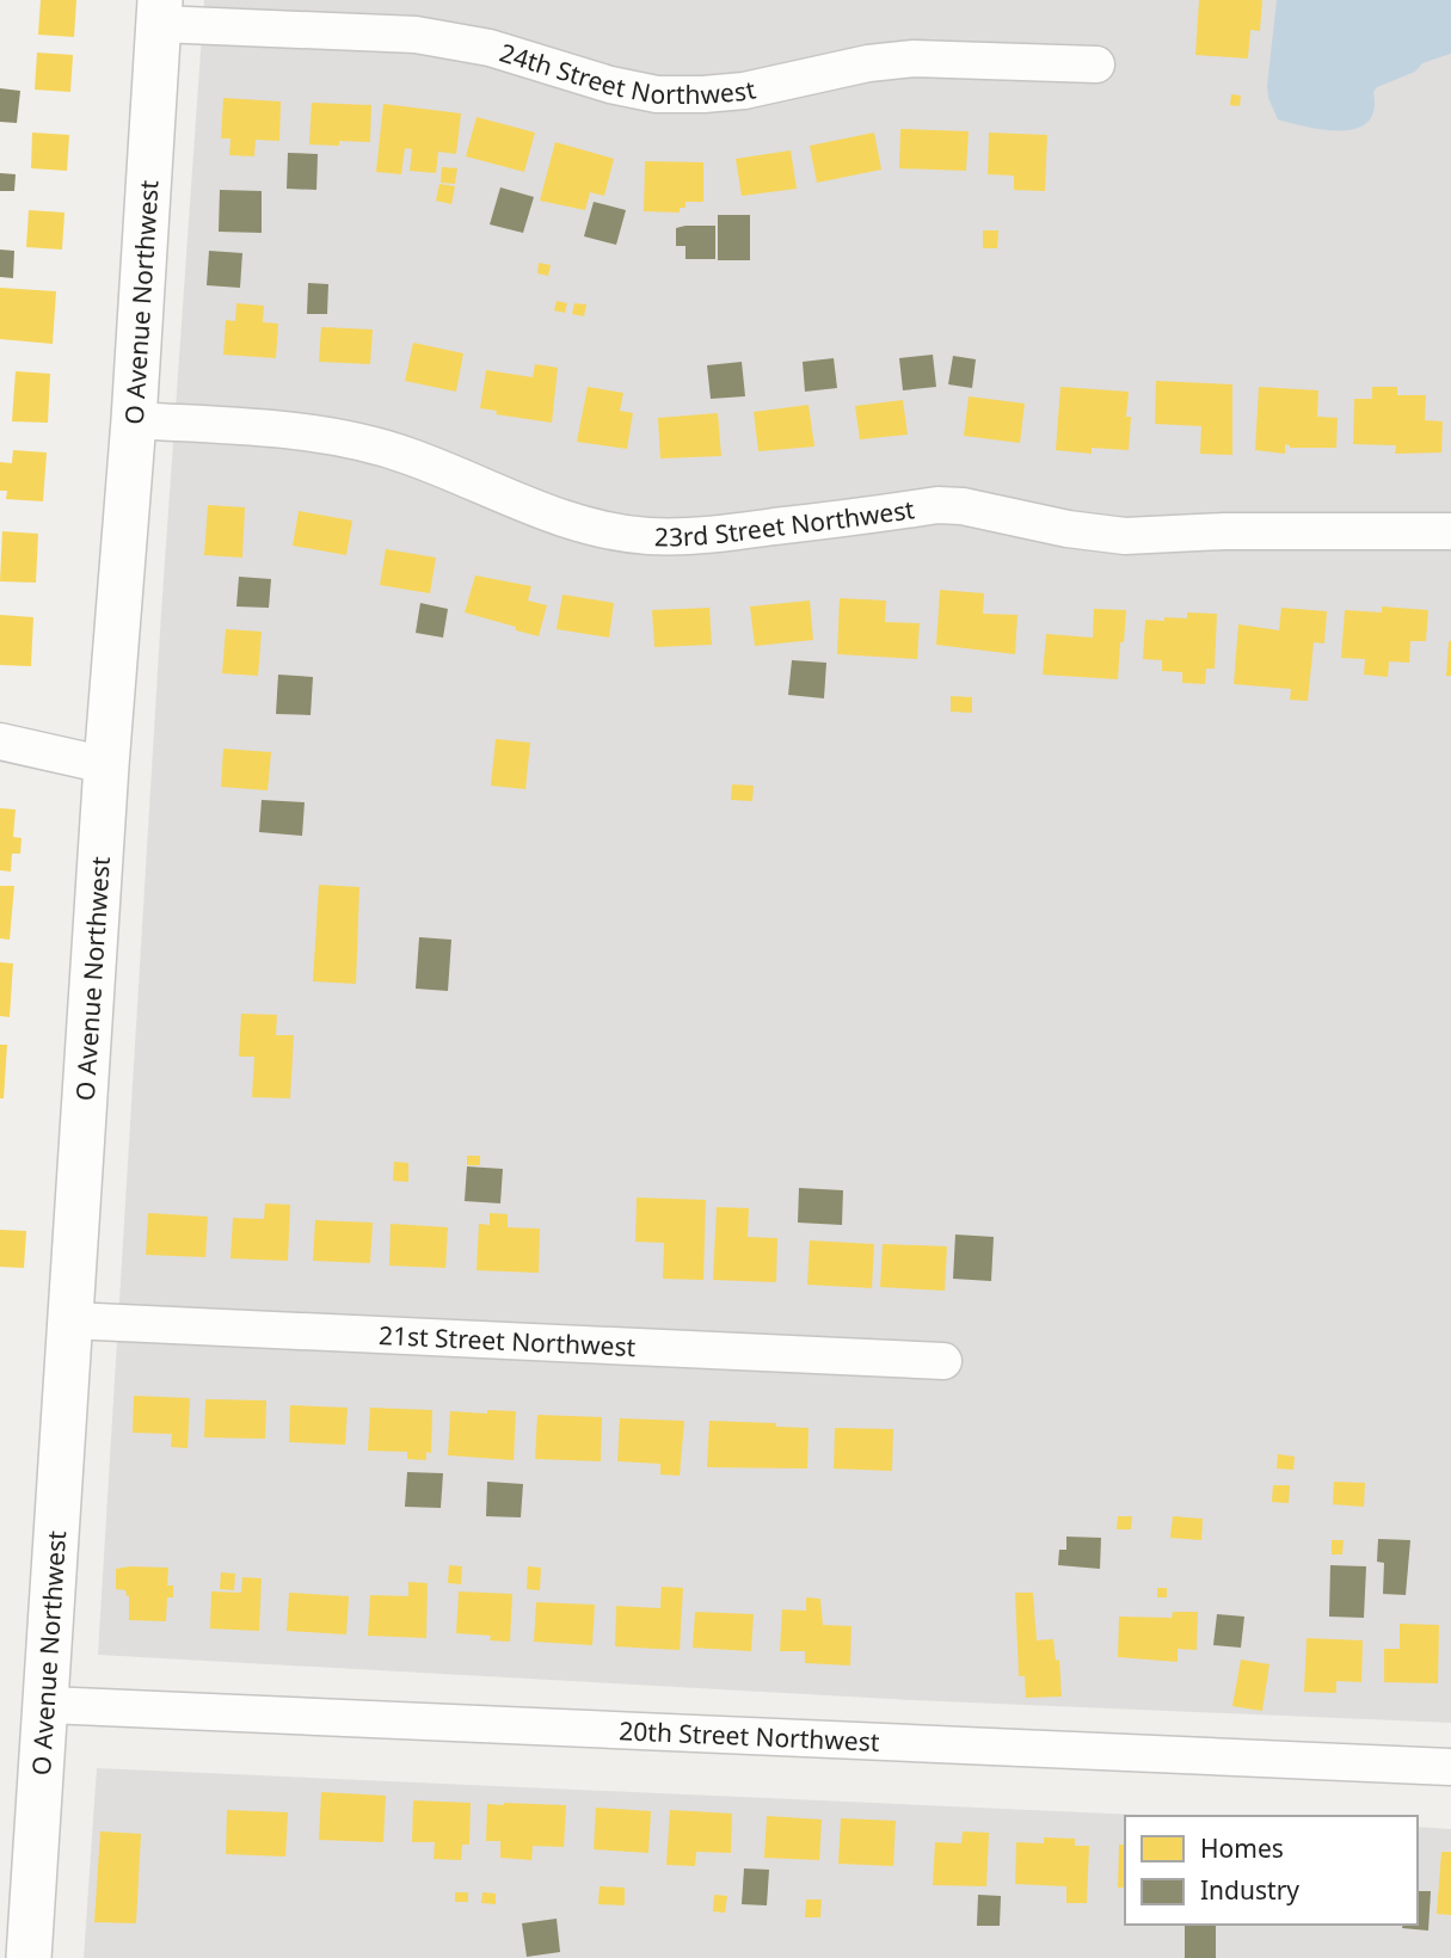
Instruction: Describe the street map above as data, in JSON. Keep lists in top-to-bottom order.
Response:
{
  "streets": {
    "street": [
      "24th Street Northwest",
      "O Avenue Northwest",
      "23rd Street Northwest",
      "21st Street Northwest",
      "20th Street Northwest"
    ]
  },
  "crossings": [
    ["24th Street Northwest", "O Avenue Northwest"],
    ["O Avenue Northwest", "23rd Street Northwest"],
    ["O Avenue Northwest", "21st Street Northwest"],
    ["O Avenue Northwest", "20th Street Northwest"]
  ],
  "legend": ["Homes", "Industry"]
}
